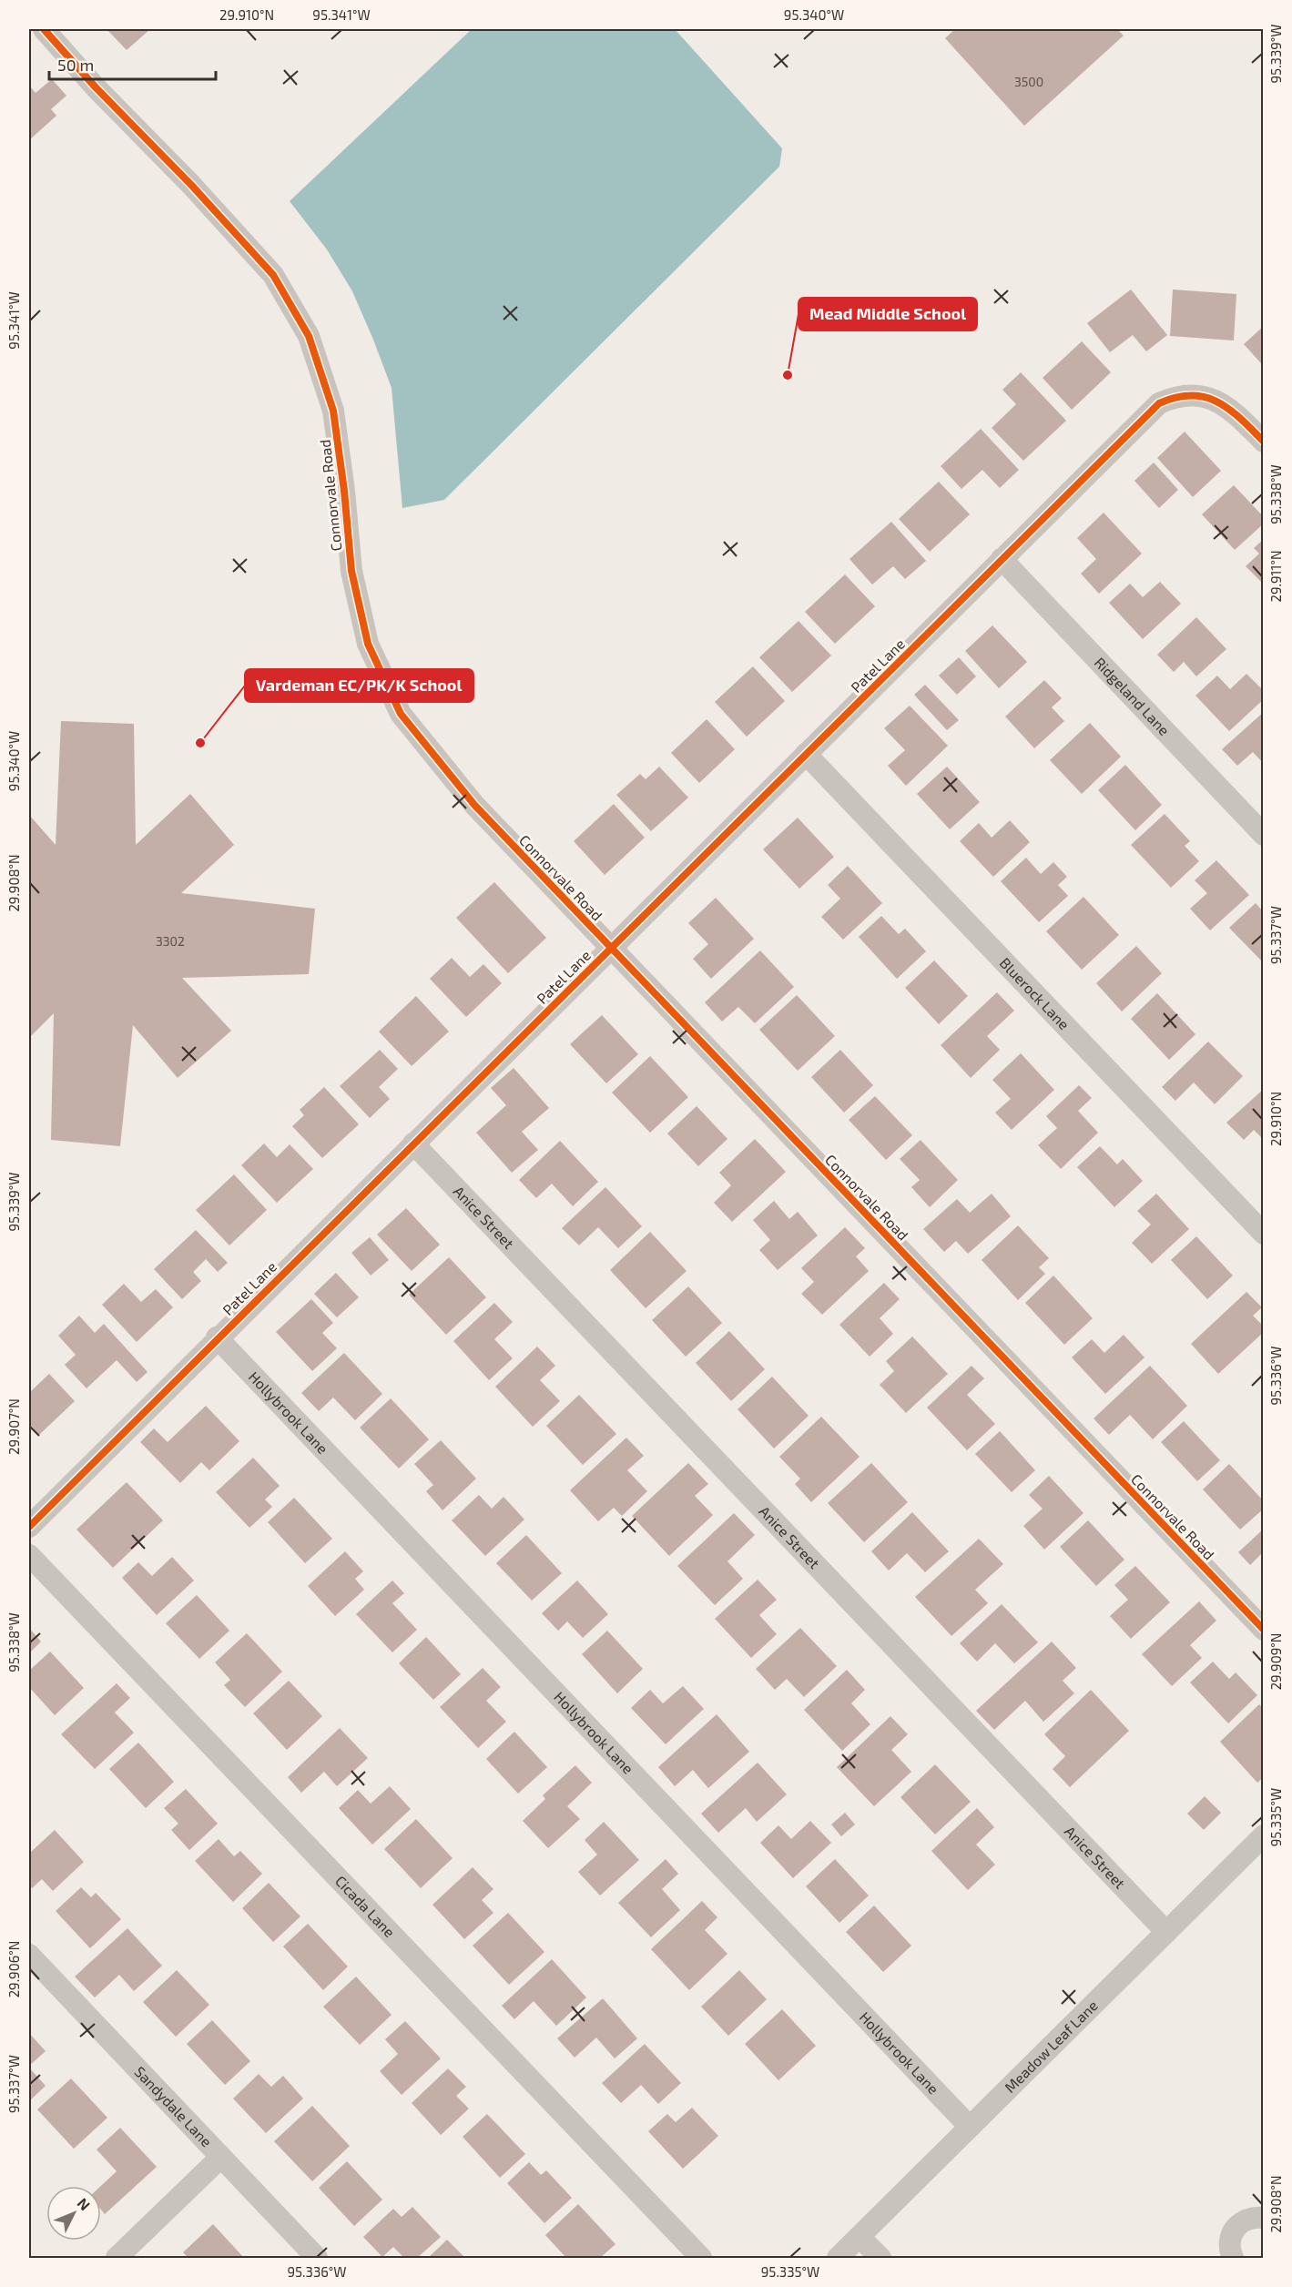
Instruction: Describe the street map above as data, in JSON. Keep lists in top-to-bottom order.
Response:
{
  "streets": {
    "street": [
      "Connorvale Road",
      "Patel Lane",
      "Ridgeland Lane",
      "Bluerock Lane",
      "Anice Street",
      "Hollybrook Lane",
      "Cicada Lane",
      "Meadow Leaf Lane",
      "Sandydale Lane"
    ]
  },
  "crossings": [
    ["Connorvale Road", "Patel Lane"],
    ["Patel Lane", "Ridgeland Lane"],
    ["Patel Lane", "Bluerock Lane"],
    ["Patel Lane", "Anice Street"],
    ["Patel Lane", "Hollybrook Lane"],
    ["Anice Street", "Meadow Leaf Lane"],
    ["Hollybrook Lane", "Meadow Leaf Lane"]
  ],
  "places": ["Mead Middle School", "Vardeman EC/PK/K School"],
  "house_numbers": ["3500", "3302"],
  "scale_bar": "50 m",
  "north": "top right",
  "coordinates": [
    "29.910°N",
    "95.341°W",
    "95.340°W",
    "95.339°W",
    "95.338°W",
    "29.911°N",
    "29.908°N",
    "95.337°W",
    "95.336°W",
    "29.907°N",
    "29.909°N",
    "95.335°W",
    "29.906°N"
  ]
}
